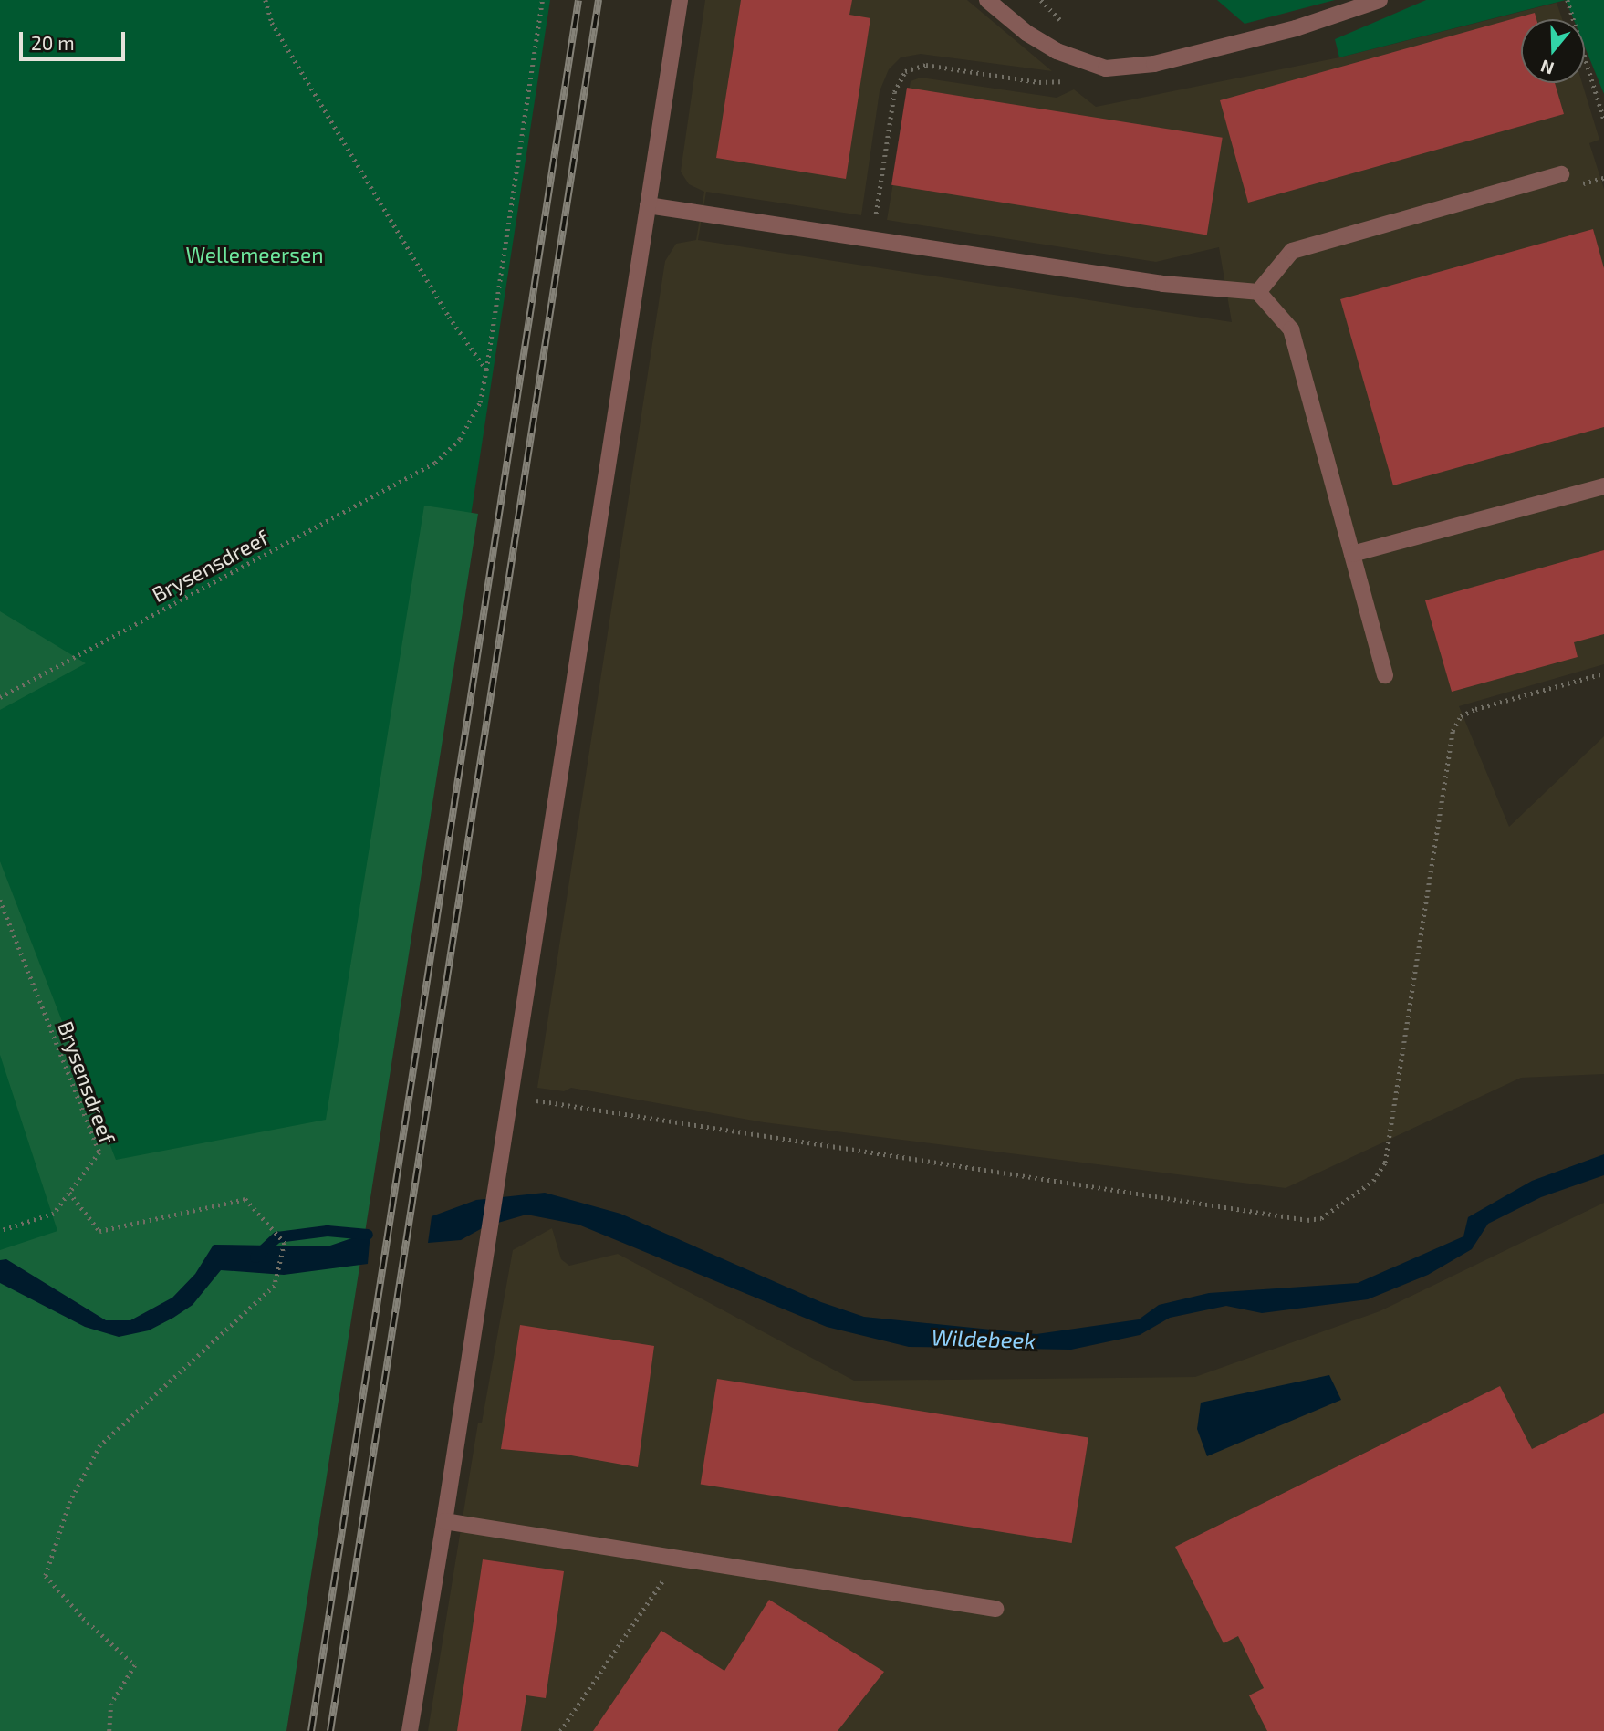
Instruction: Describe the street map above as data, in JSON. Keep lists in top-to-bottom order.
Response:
{
  "streets": {
    "path": ["Brysensdreef"]
  },
  "water": ["Wildebeek"],
  "parks": ["Wellemeersen"],
  "scale_bar": "20 m",
  "north": "bottom"
}
